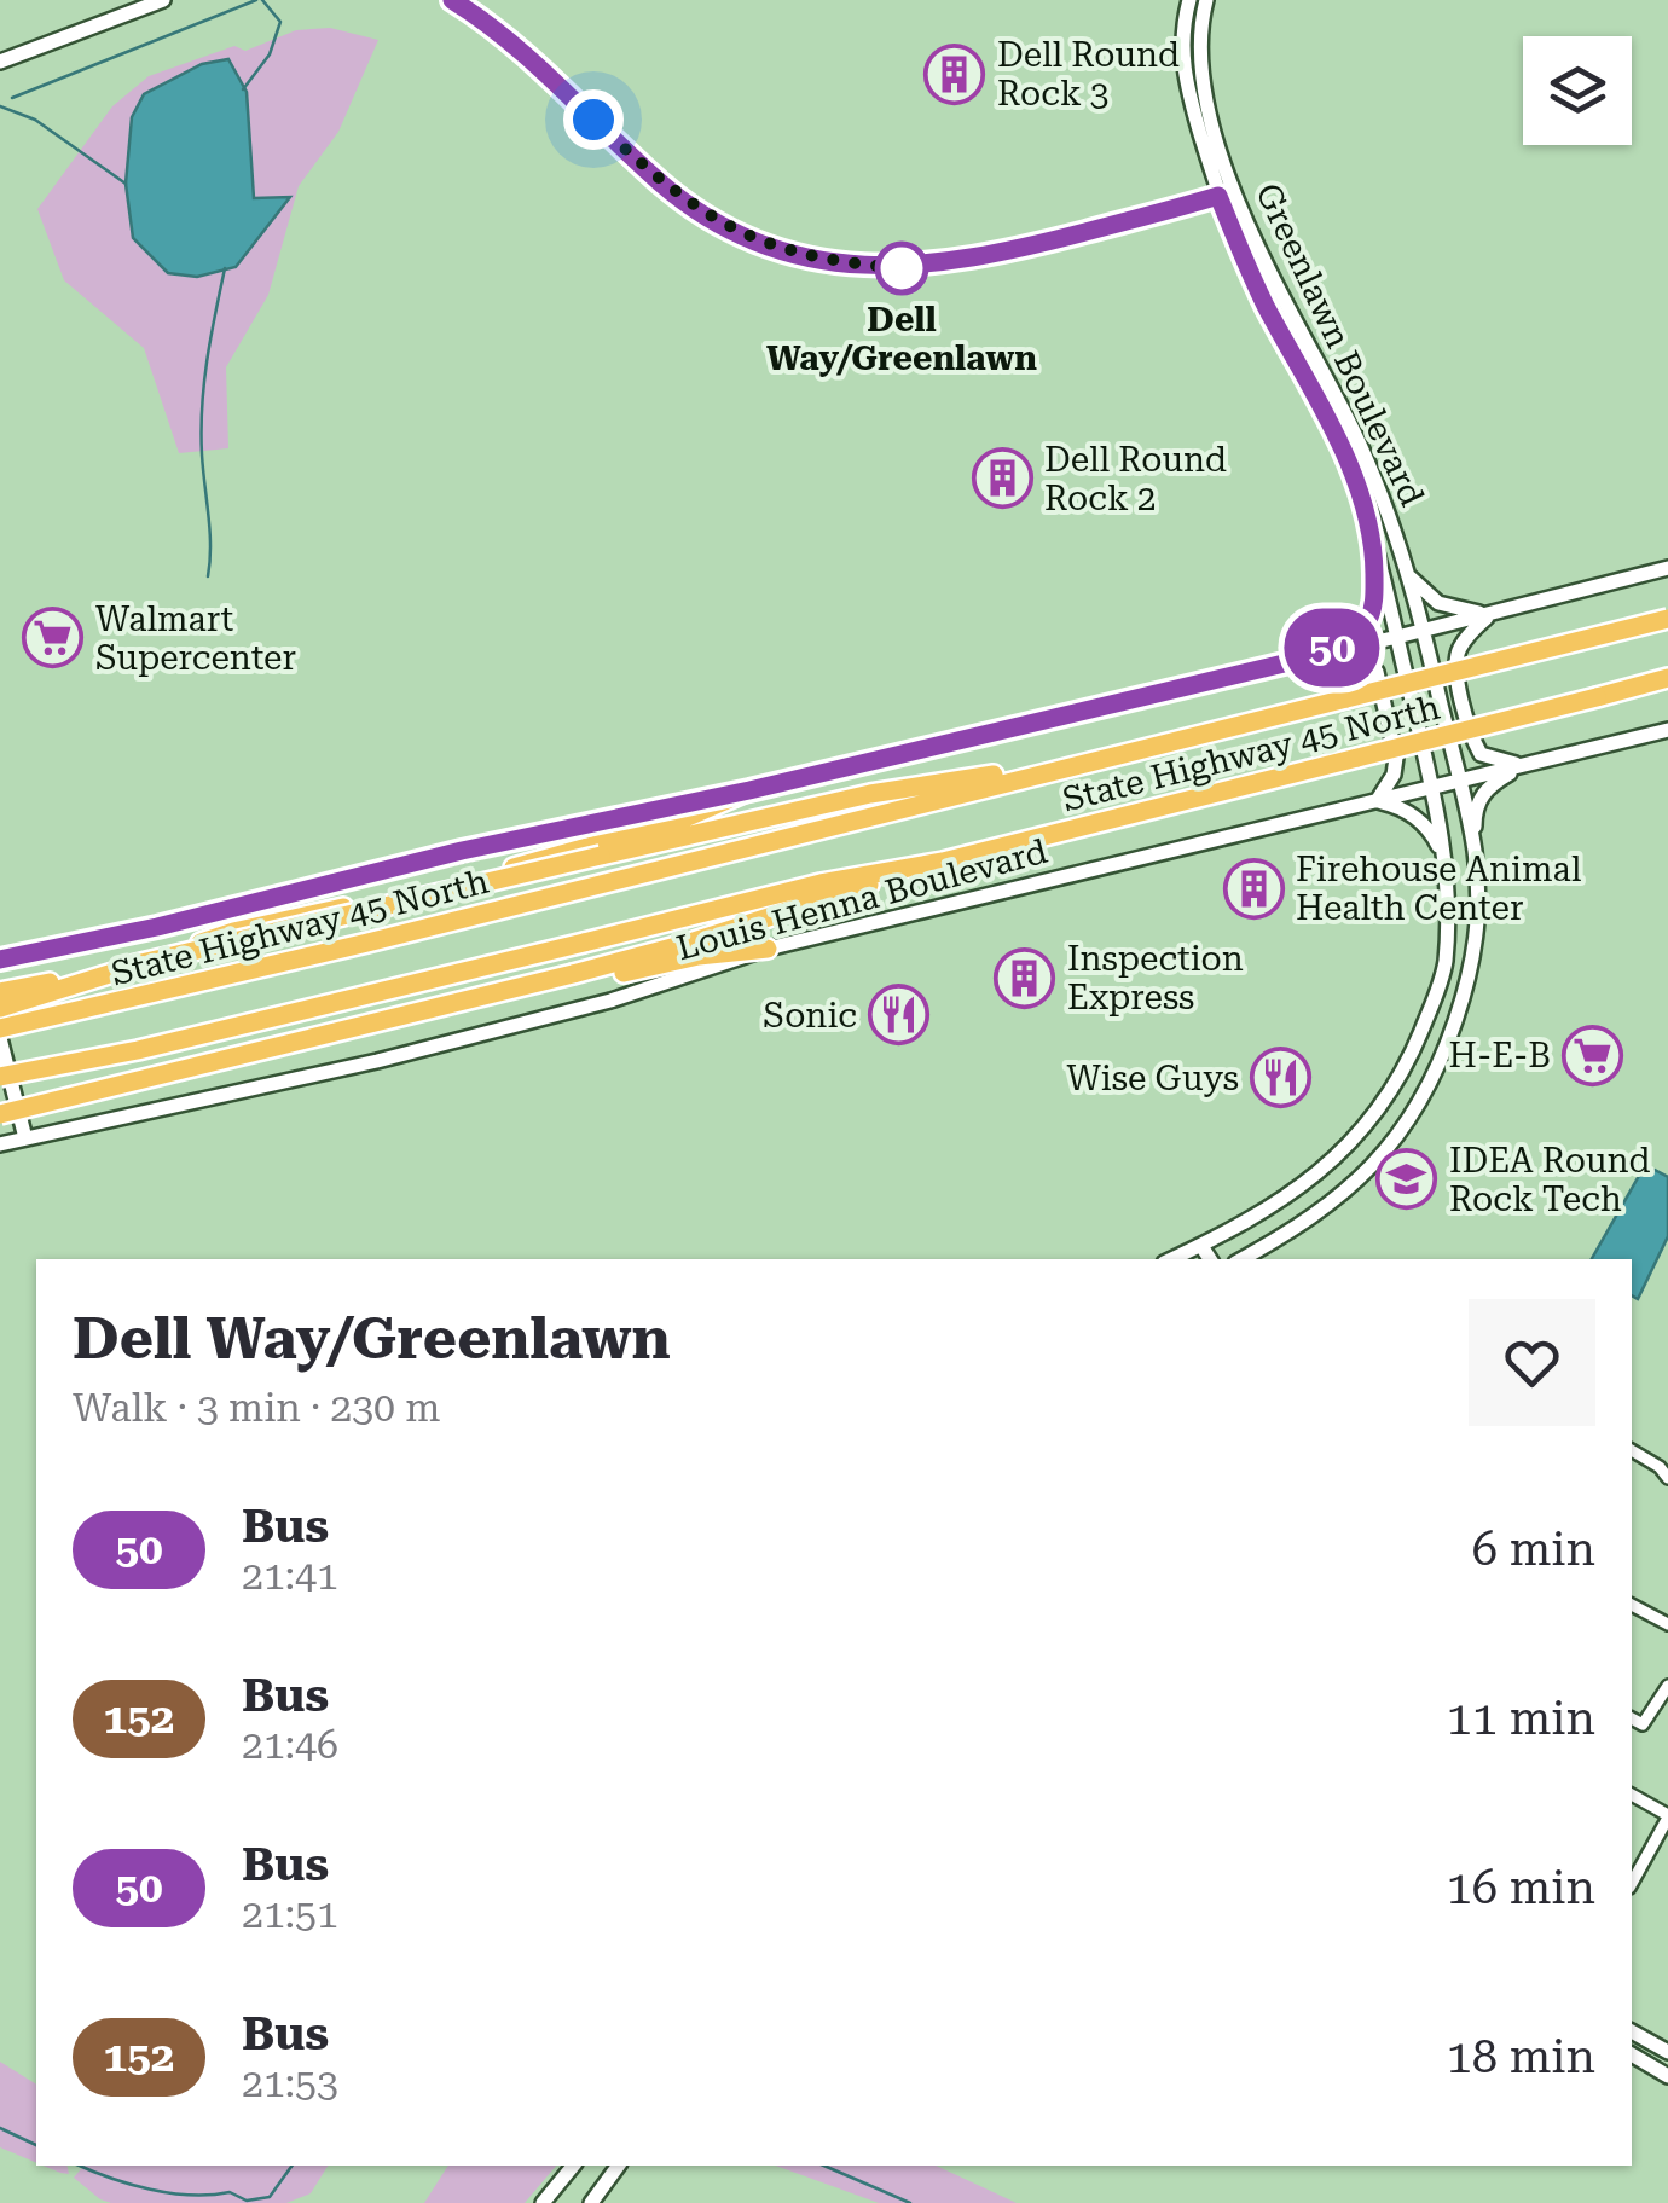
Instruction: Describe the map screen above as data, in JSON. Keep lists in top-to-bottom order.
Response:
{
  "streets": {
    "highway": ["State Highway 45 North"],
    "main road": ["Greenlawn Boulevard", "Louis Henna Boulevard"]
  },
  "crossings": [
    ["Greenlawn Boulevard", "Louis Henna Boulevard"]
  ],
  "places": {
    "building": [
      "Dell Round Rock 3",
      "Dell Round Rock 2",
      "Firehouse Animal Health Center",
      "Inspection Express"
    ],
    "other": ["Dell Way/Greenlawn"],
    "supermarket": ["Walmart Supercenter", "H-E-B"],
    "restaurant": ["Sonic", "Wise Guys"],
    "school or university": ["IDEA Round Rock Tech"]
  },
  "lines": ["bus line 50"],
  "page": {
    "on_map": "50",
    "heading": ["Dell Way/Greenlawn", "Walk · 3 min · 230 m"],
    "list": [
      {
        "mark": "50",
        "name": "Bus",
        "note": "21:41",
        "value": "6 min"
      },
      {
        "mark": "152",
        "name": "Bus",
        "note": "21:46",
        "value": "11 min"
      },
      {
        "mark": "50",
        "name": "Bus",
        "note": "21:51",
        "value": "16 min"
      },
      {
        "mark": "152",
        "name": "Bus",
        "note": "21:53",
        "value": "18 min"
      }
    ]
  }
}
